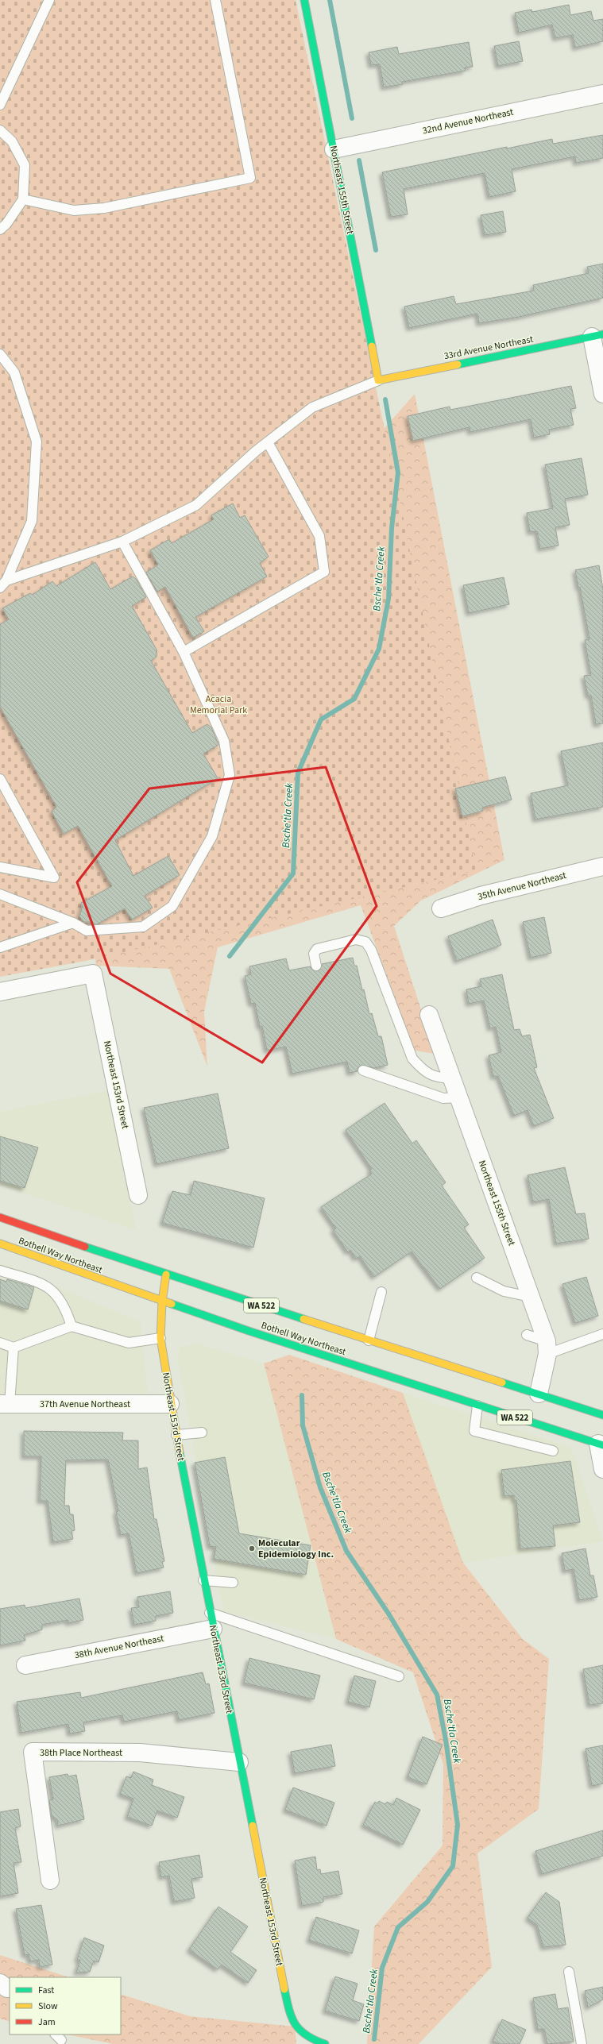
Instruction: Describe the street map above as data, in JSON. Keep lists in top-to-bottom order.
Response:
{
  "streets": {
    "street": [
      "32nd Avenue Northeast",
      "Northeast 155th Street",
      "33rd Avenue Northeast",
      "35th Avenue Northeast",
      "Northeast 153rd Street",
      "Bothell Way Northeast",
      "WA 522",
      "37th Avenue Northeast",
      "38th Avenue Northeast",
      "38th Place Northeast"
    ]
  },
  "crossings": [
    ["32nd Avenue Northeast", "Northeast 155th Street"],
    ["Northeast 155th Street", "33rd Avenue Northeast"],
    ["Northeast 153rd Street", "Bothell Way Northeast"],
    ["Northeast 153rd Street", "37th Avenue Northeast"],
    ["Northeast 153rd Street", "38th Avenue Northeast"],
    ["Northeast 153rd Street", "38th Place Northeast"]
  ],
  "water": ["Bsche'tla Creek"],
  "parks": ["Acacia Memorial Park"],
  "places": ["Molecular Epidemiology Inc."],
  "legend": ["Fast", "Slow", "Jam"]
}
